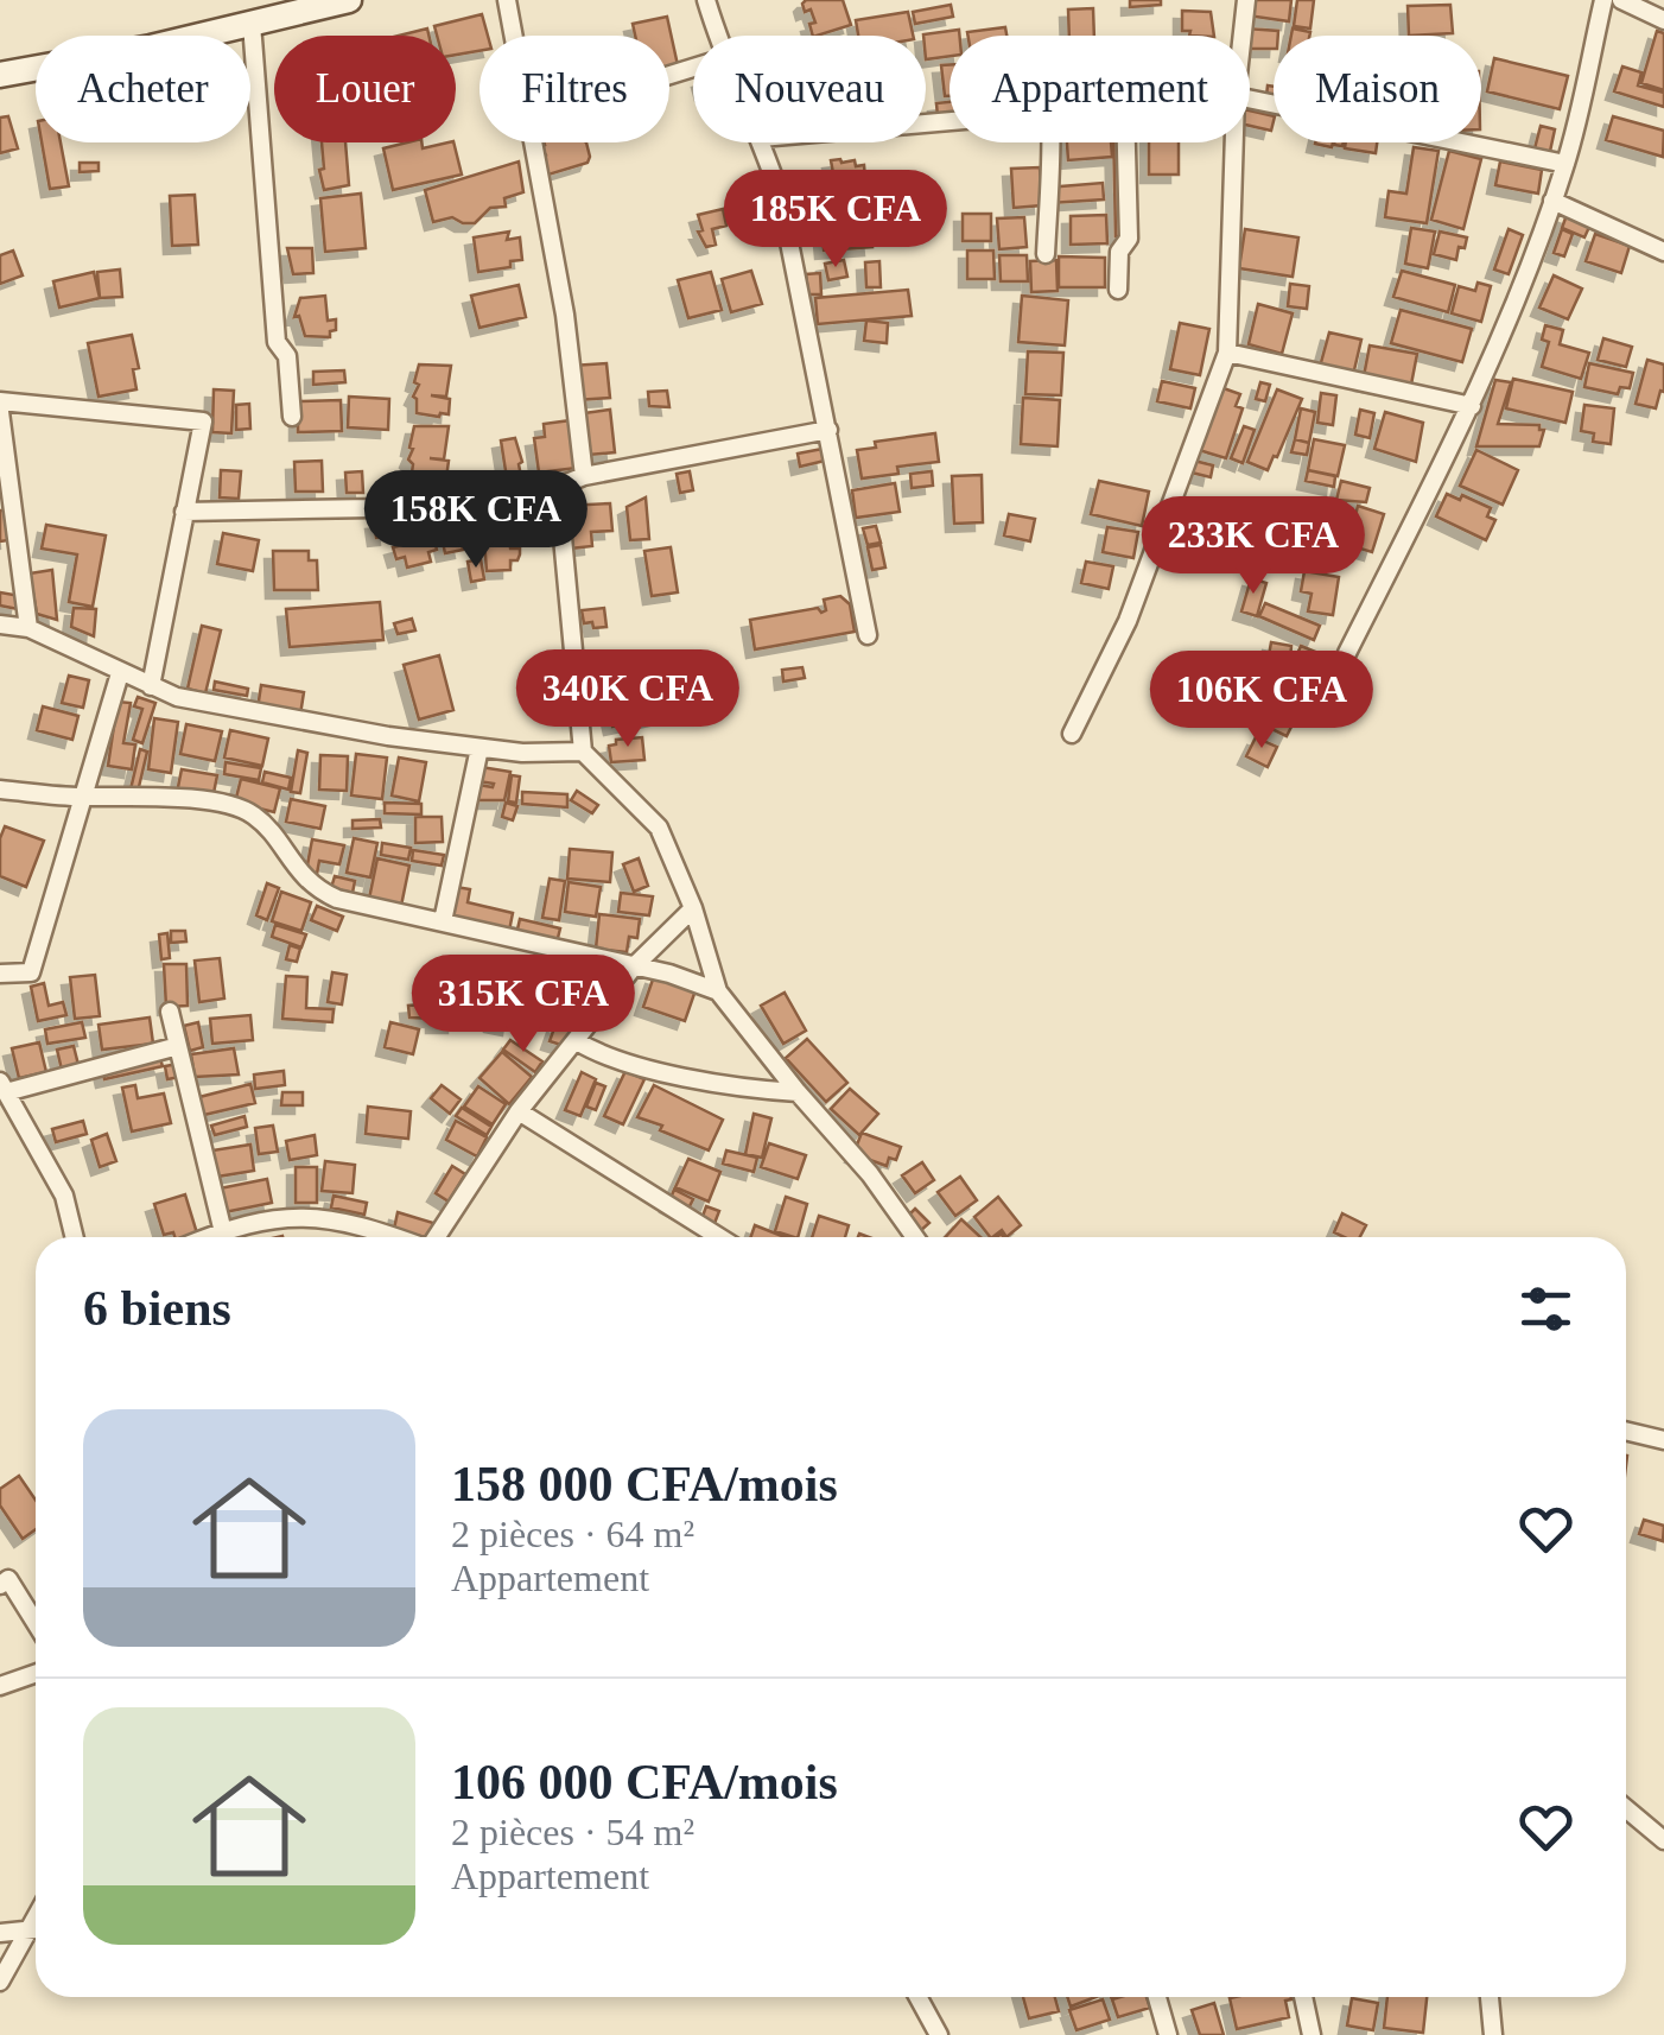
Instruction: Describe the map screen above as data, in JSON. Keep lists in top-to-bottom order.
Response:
{
  "page": {
    "chip": [
      "Acheter",
      "Louer",
      "Filtres",
      "Nouveau",
      "Appartement",
      "Maison"
    ],
    "price": [
      "185K CFA",
      "158K CFA",
      "233K CFA",
      "340K CFA",
      "106K CFA",
      "315K CFA"
    ],
    "heading": "6 biens",
    "list": [
      {
        "name": "158 000 CFA/mois",
        "note": "2 pièces · 64 m² · Appartement"
      },
      {
        "name": "106 000 CFA/mois",
        "note": "2 pièces · 54 m² · Appartement"
      }
    ]
  }
}
